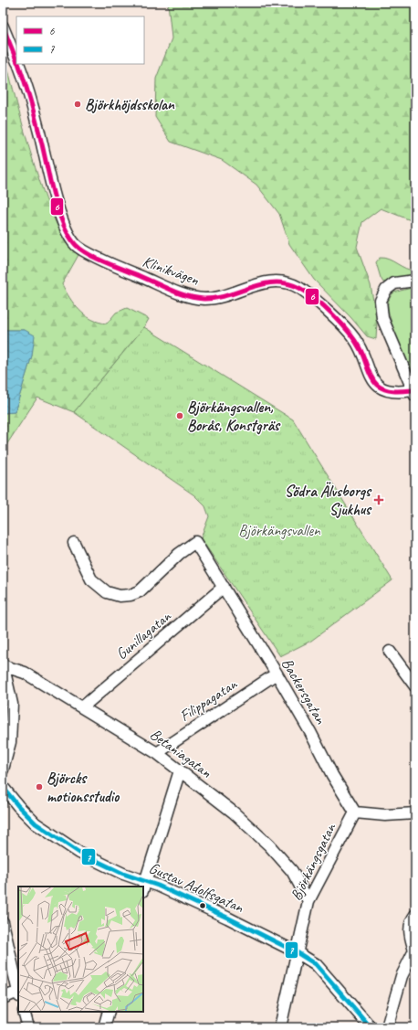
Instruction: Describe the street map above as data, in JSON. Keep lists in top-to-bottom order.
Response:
{
  "streets": {
    "street": [
      "Klinikvägen",
      "Gunillagatan",
      "Backersgatan",
      "Filippagatan",
      "Betaniagatan",
      "Björkängsgatan",
      "Gustav Adolfsgatan"
    ]
  },
  "crossings": [
    ["Gunillagatan", "Backersgatan"],
    ["Gunillagatan", "Betaniagatan"],
    ["Backersgatan", "Filippagatan"],
    ["Backersgatan", "Björkängsgatan"],
    ["Filippagatan", "Betaniagatan"],
    ["Betaniagatan", "Björkängsgatan"],
    ["Björkängsgatan", "Gustav Adolfsgatan"]
  ],
  "parks": ["Björkängsvallen"],
  "places": {
    "other": ["Björkhöjdsskolan", "Björkängsvallen, Borås, Konstgräs", "Björcks motionsstudio"],
    "health": ["Södra Älvsborgs Sjukhus"]
  },
  "lines": ["transit line 6", "transit line 7"],
  "legend": ["6", "7"]
}
